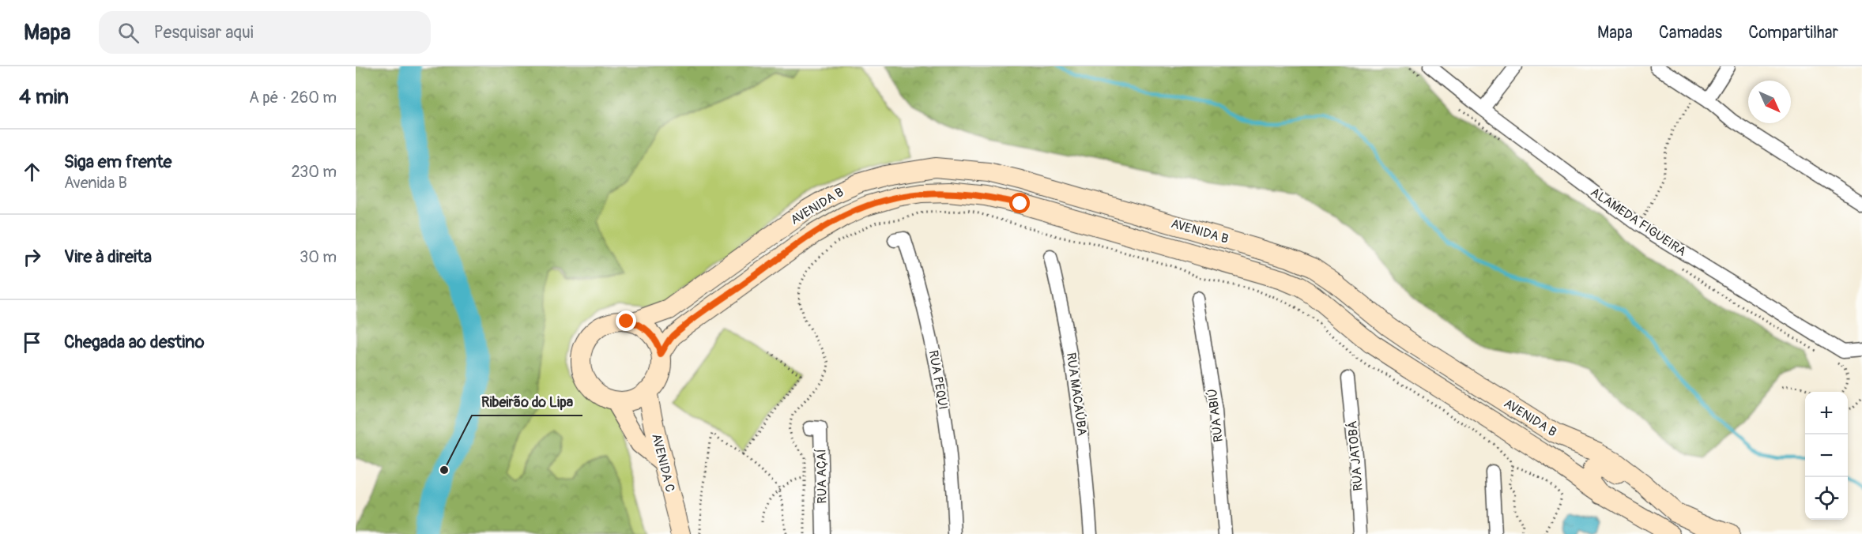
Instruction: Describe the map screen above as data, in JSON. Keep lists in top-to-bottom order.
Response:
{
  "streets": {
    "street": [
      "AVENIDA B",
      "ALAMEDA FIGUEIRA",
      "RUA PEQUI",
      "RUA MACAÚBA",
      "RUA ABIÚ",
      "RUA JATOBÁ",
      "AVENIDA C",
      "RUA AÇAÍ"
    ]
  },
  "crossings": [
    ["AVENIDA B", "AVENIDA C"]
  ],
  "places": ["Ribeirão do Lipa"],
  "north": "bottom right",
  "page": {
    "header": "Mapa",
    "search": "Pesquisar aqui",
    "nav": ["Mapa", "Camadas", "Compartilhar"],
    "heading": ["4 min", "A pé · 260 m"],
    "list": [
      ["Siga em frente", "Avenida B", "230 m"],
      ["Vire à direita", "30 m"],
      "Chegada ao destino"
    ],
    "map_buttons": ["+", "−"]
  }
}
